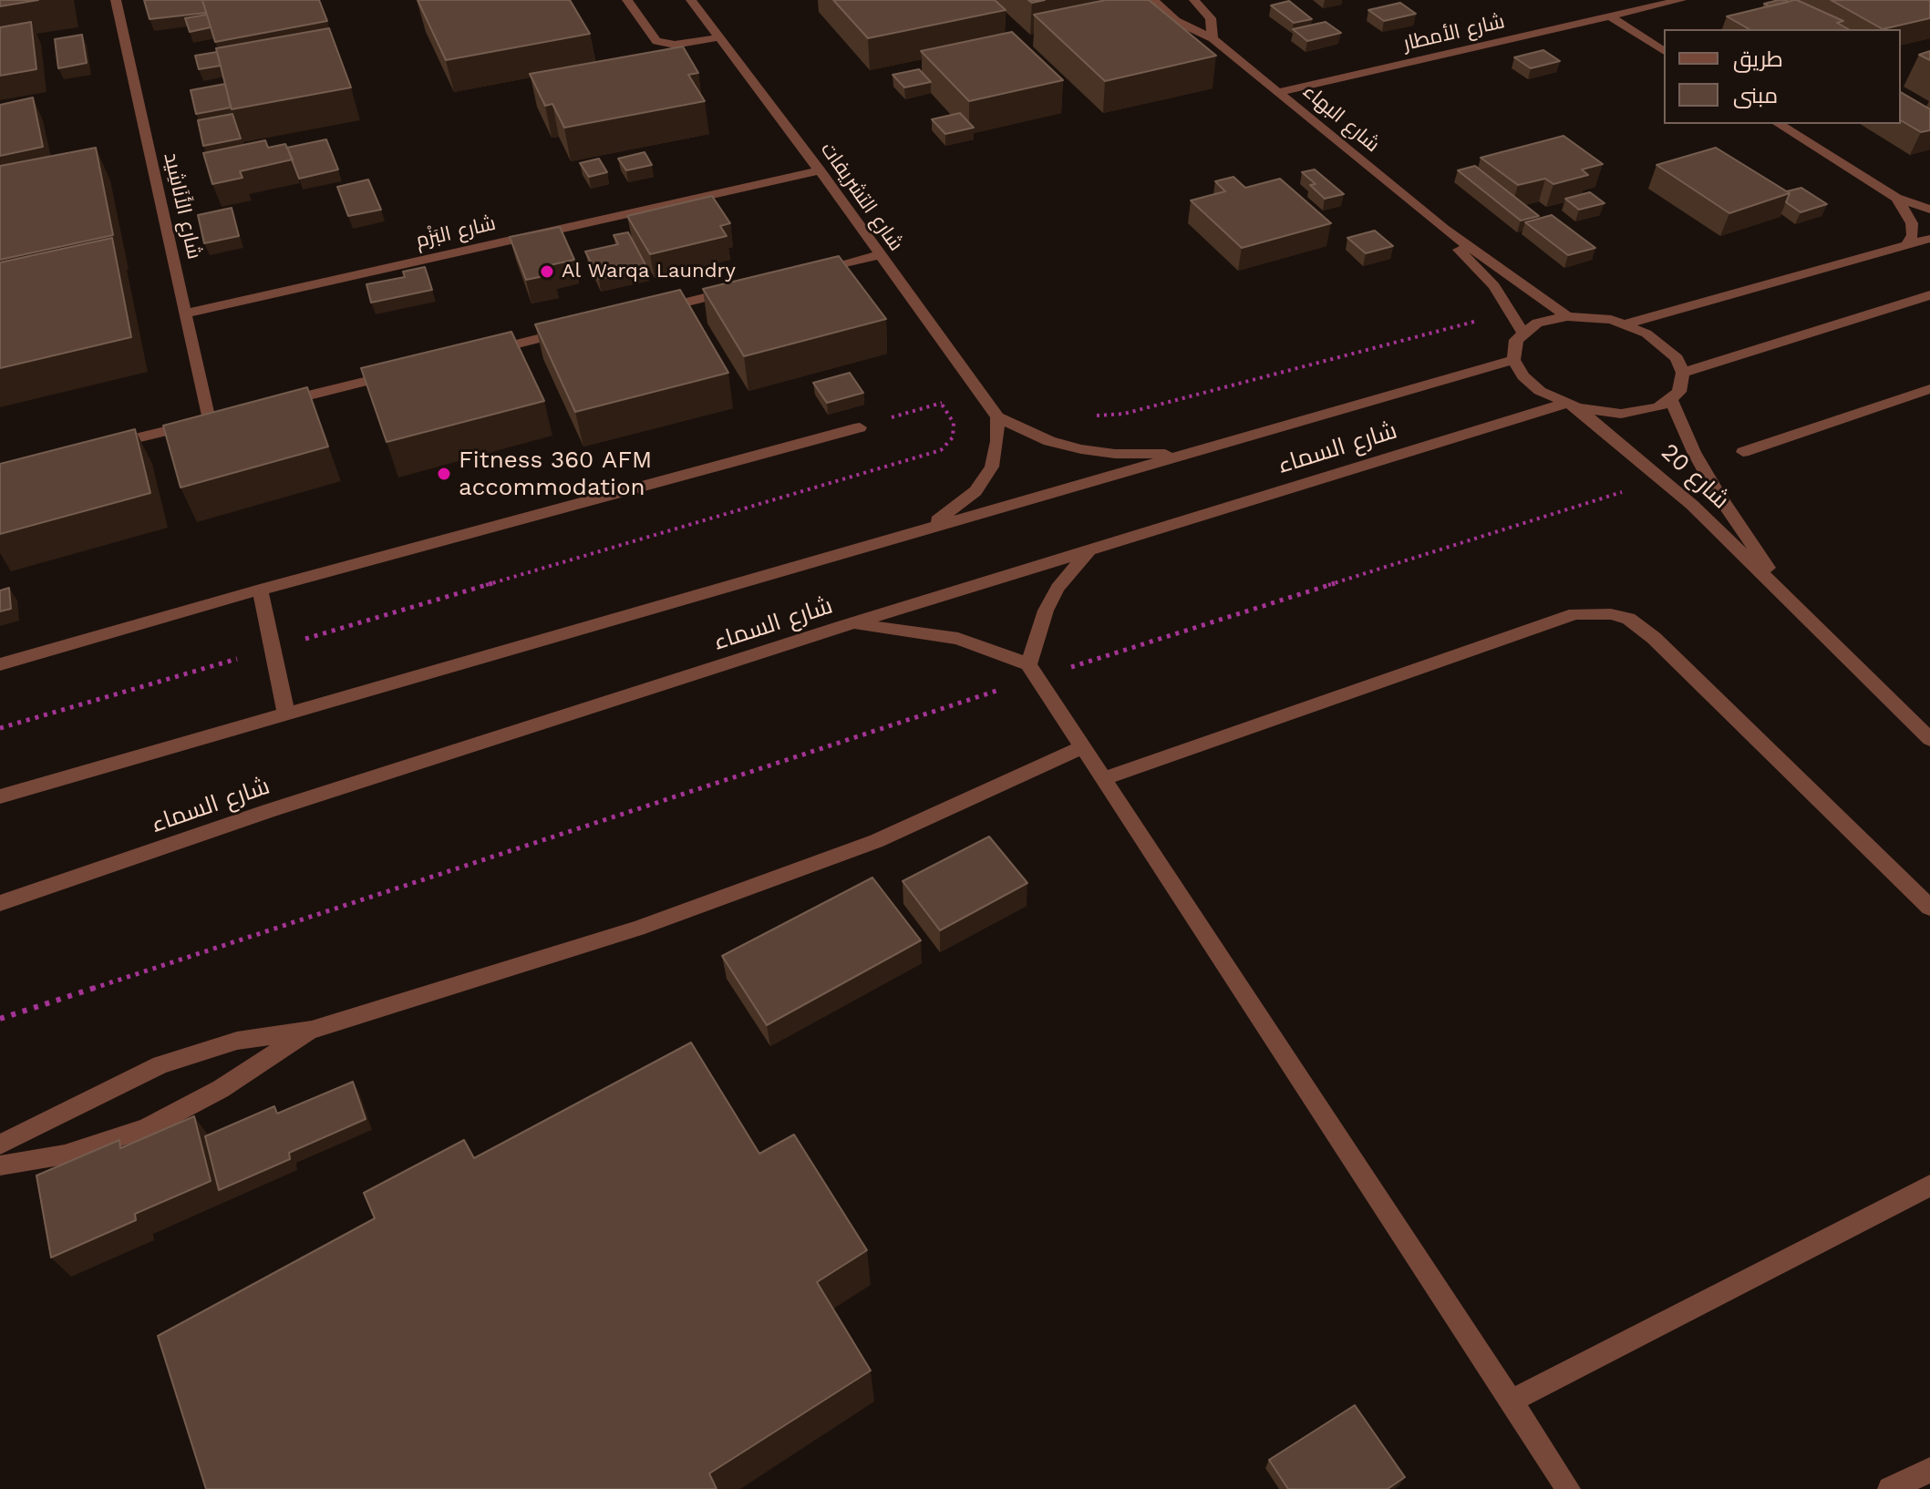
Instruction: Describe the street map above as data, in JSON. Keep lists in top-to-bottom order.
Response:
{
  "streets": {
    "street": [
      "شارع الأمطار",
      "شارع البهاء",
      "شارع التشريفات",
      "شارع الأَنَاشِيد",
      "شارع البَزْم",
      "شارع السماء",
      "شارع 20"
    ]
  },
  "crossings": [
    ["شارع الأمطار", "شارع البهاء"],
    ["شارع التشريفات", "شارع البَزْم"],
    ["شارع التشريفات", "شارع السماء"],
    ["شارع الأَنَاشِيد", "شارع البَزْم"],
    ["شارع السماء", "شارع 20"]
  ],
  "places": ["Al Warqa Laundry", "Fitness 360 AFM accommodation"],
  "legend": ["طريق", "مبنى"]
}
